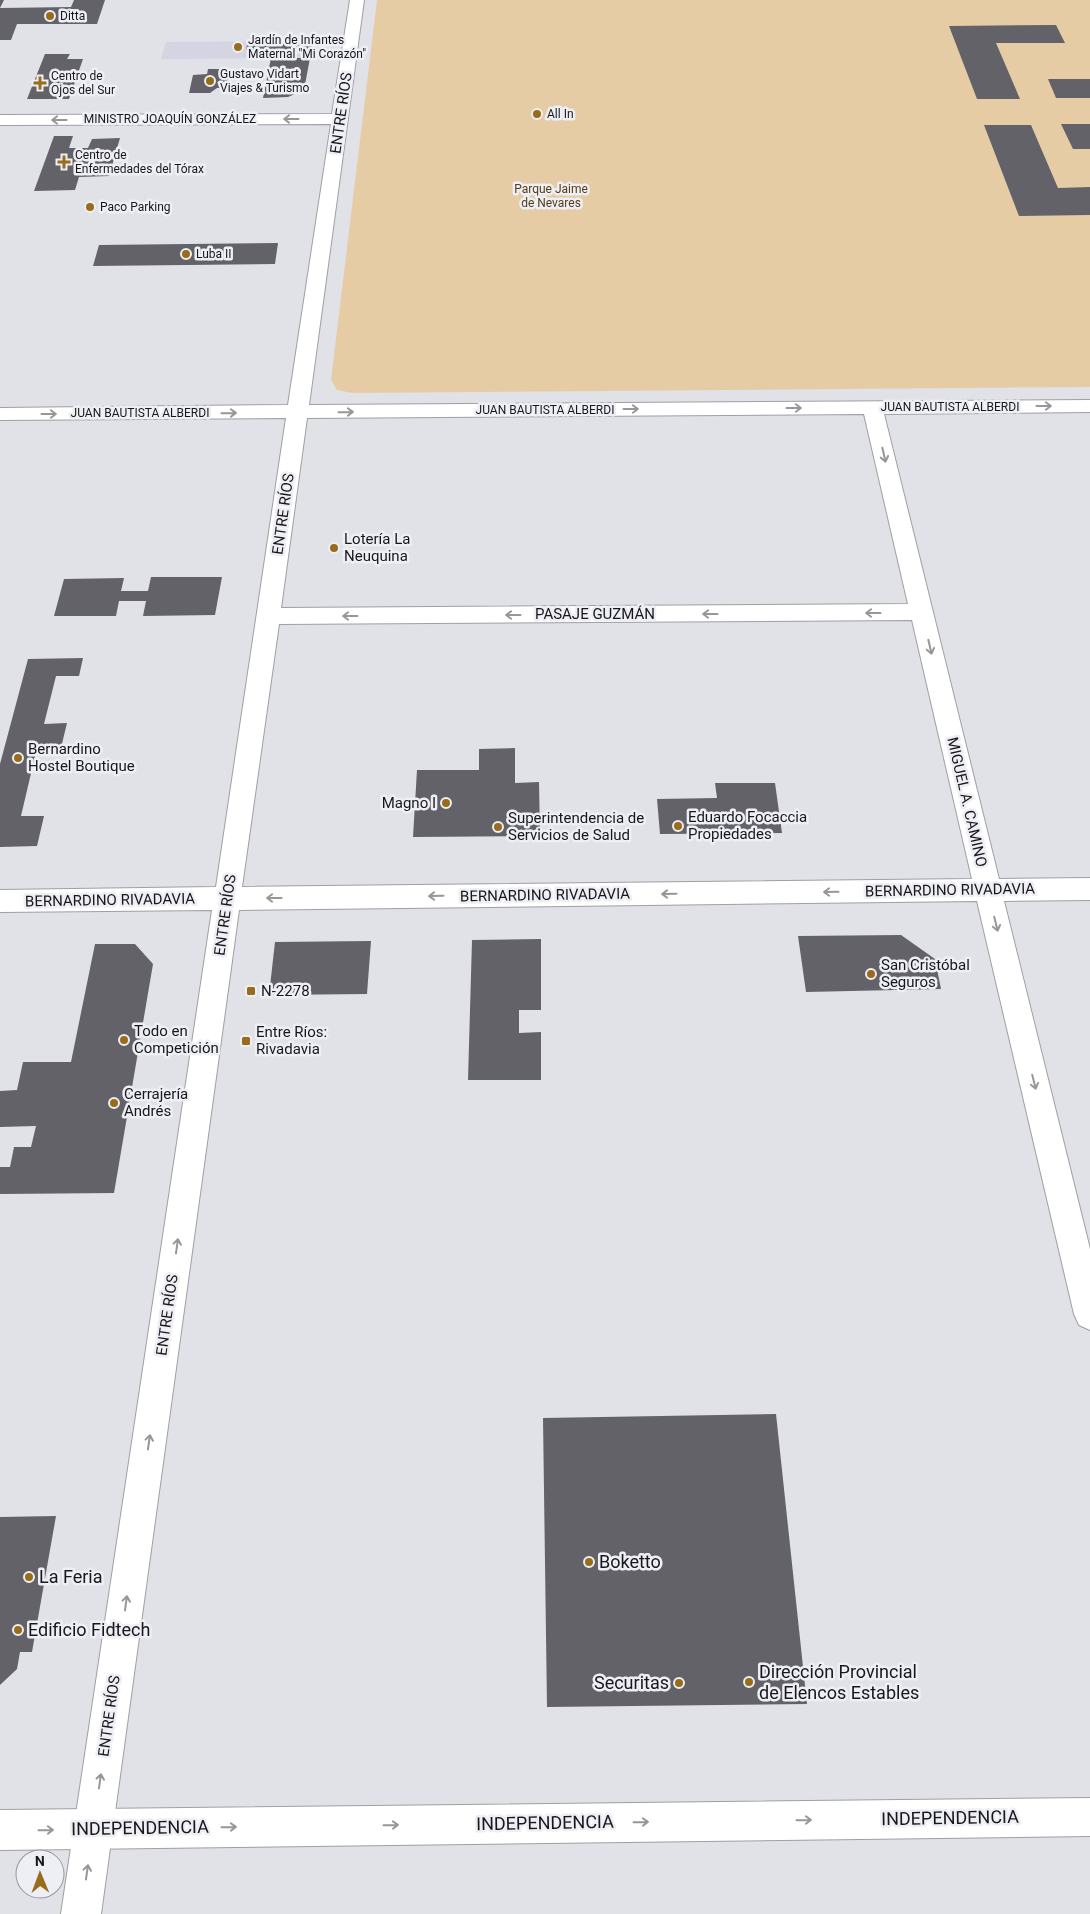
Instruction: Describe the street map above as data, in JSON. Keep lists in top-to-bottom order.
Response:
{
  "streets": {
    "street": [
      "ENTRE RÍOS",
      "MINISTRO JOAQUÍN GONZÁLEZ",
      "JUAN BAUTISTA ALBERDI",
      "PASAJE GUZMÁN",
      "MIGUEL A. CAMINO",
      "BERNARDINO RIVADAVIA",
      "INDEPENDENCIA"
    ]
  },
  "crossings": [
    ["ENTRE RÍOS", "MINISTRO JOAQUÍN GONZÁLEZ"],
    ["ENTRE RÍOS", "JUAN BAUTISTA ALBERDI"],
    ["ENTRE RÍOS", "PASAJE GUZMÁN"],
    ["ENTRE RÍOS", "BERNARDINO RIVADAVIA"],
    ["ENTRE RÍOS", "INDEPENDENCIA"],
    ["JUAN BAUTISTA ALBERDI", "MIGUEL A. CAMINO"],
    ["PASAJE GUZMÁN", "MIGUEL A. CAMINO"],
    ["MIGUEL A. CAMINO", "BERNARDINO RIVADAVIA"]
  ],
  "one_way": [
    "ENTRE RÍOS",
    "MINISTRO JOAQUÍN GONZÁLEZ",
    "JUAN BAUTISTA ALBERDI",
    "PASAJE GUZMÁN",
    "MIGUEL A. CAMINO",
    "BERNARDINO RIVADAVIA",
    "INDEPENDENCIA"
  ],
  "parks": ["Parque Jaime de Nevares"],
  "places": {
    "other": [
      "Ditta",
      "Jardín de Infantes Maternal \"Mi Corazón\"",
      "Gustavo Vidart Viajes & Turismo",
      "All In",
      "Paco Parking",
      "Luba II",
      "Lotería La Neuquina",
      "Bernardino Hostel Boutique",
      "Magno I",
      "Eduardo Focaccia Propiedades",
      "Superintendencia de Servicios de Salud",
      "San Cristóbal Seguros",
      "Todo en Competición",
      "Cerrajería Andrés",
      "Boketto",
      "La Feria",
      "Edificio Fidtech",
      "Dirección Provincial de Elencos Estables",
      "Securitas"
    ],
    "health": ["Centro de Ojos del Sur", "Centro de Enfermedades del Tórax"],
    "transit": ["N-2278", "Entre Ríos: Rivadavia"]
  },
  "north": "top"
}
